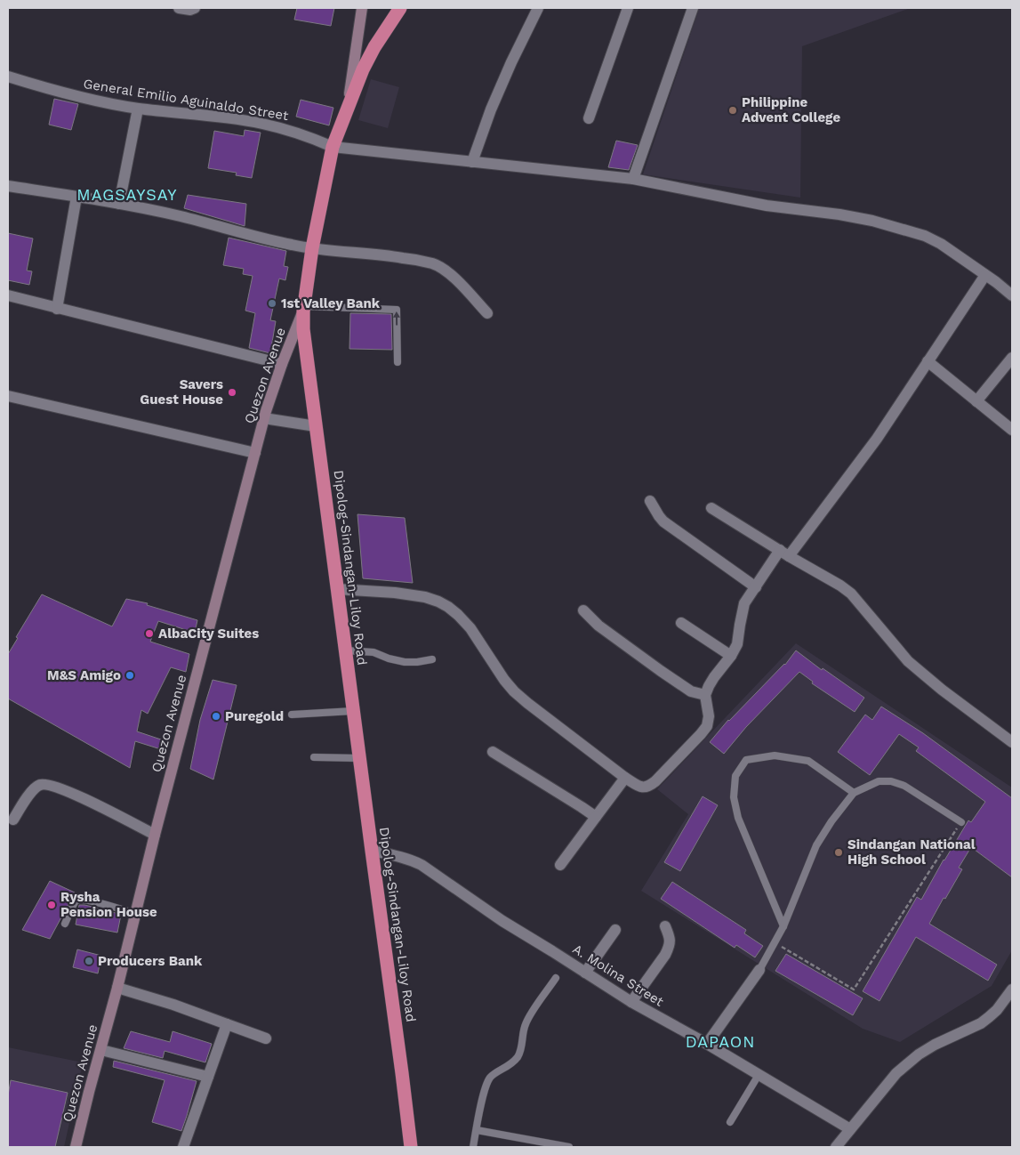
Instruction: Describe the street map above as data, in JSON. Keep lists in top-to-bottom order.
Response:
{
  "streets": {
    "highway": ["Dipolog-Sindangan-Liloy Road"],
    "street": ["General Emilio Aguinaldo Street", "Quezon Avenue", "A. Molina Street"]
  },
  "crossings": [
    ["General Emilio Aguinaldo Street", "Dipolog-Sindangan-Liloy Road"],
    ["Quezon Avenue", "Dipolog-Sindangan-Liloy Road"],
    ["Dipolog-Sindangan-Liloy Road", "A. Molina Street"]
  ],
  "districts": ["MAGSAYSAY", "DAPAON"],
  "places": [
    "Philippine Advent College",
    "1st Valley Bank",
    "Savers Guest House",
    "AlbaCity Suites",
    "M&S Amigo",
    "Puregold",
    "Sindangan National High School",
    "Rysha Pension House",
    "Producers Bank"
  ]
}
